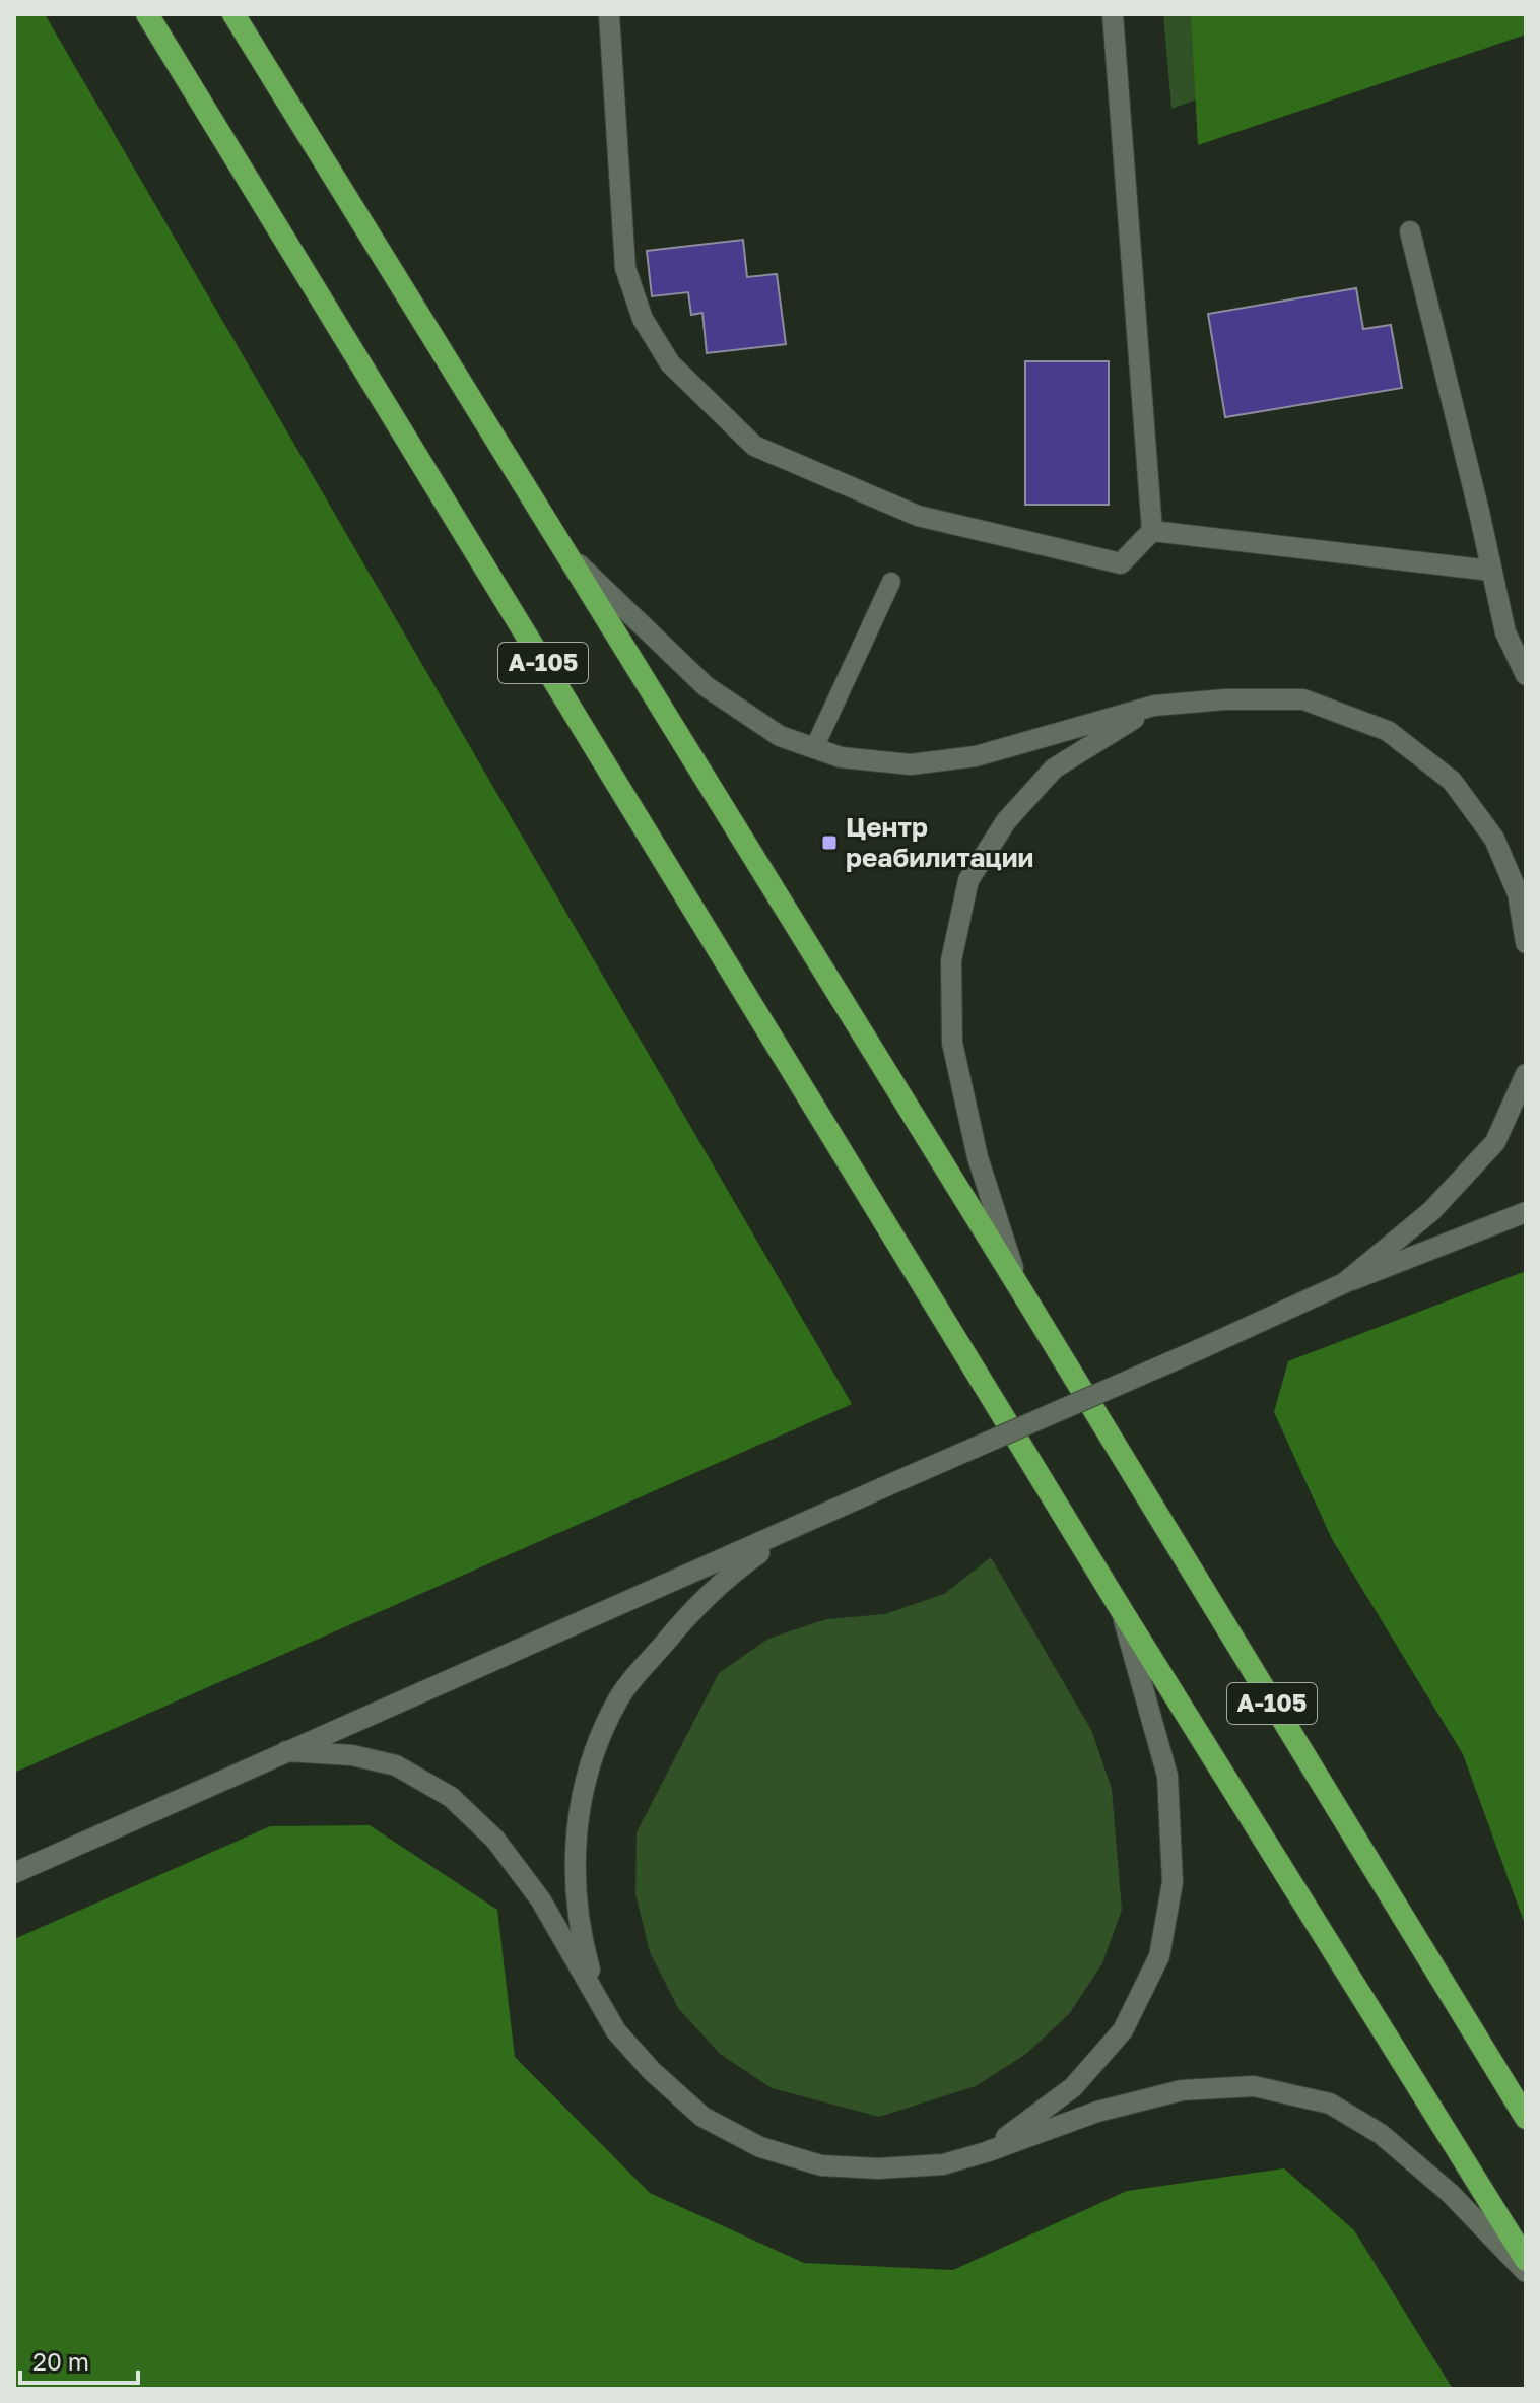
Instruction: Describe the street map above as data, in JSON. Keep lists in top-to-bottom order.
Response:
{
  "streets": {
    "highway": ["А-105"]
  },
  "places": {
    "transit": ["Центр реабилитации"]
  },
  "scale_bar": "20 m"
}
